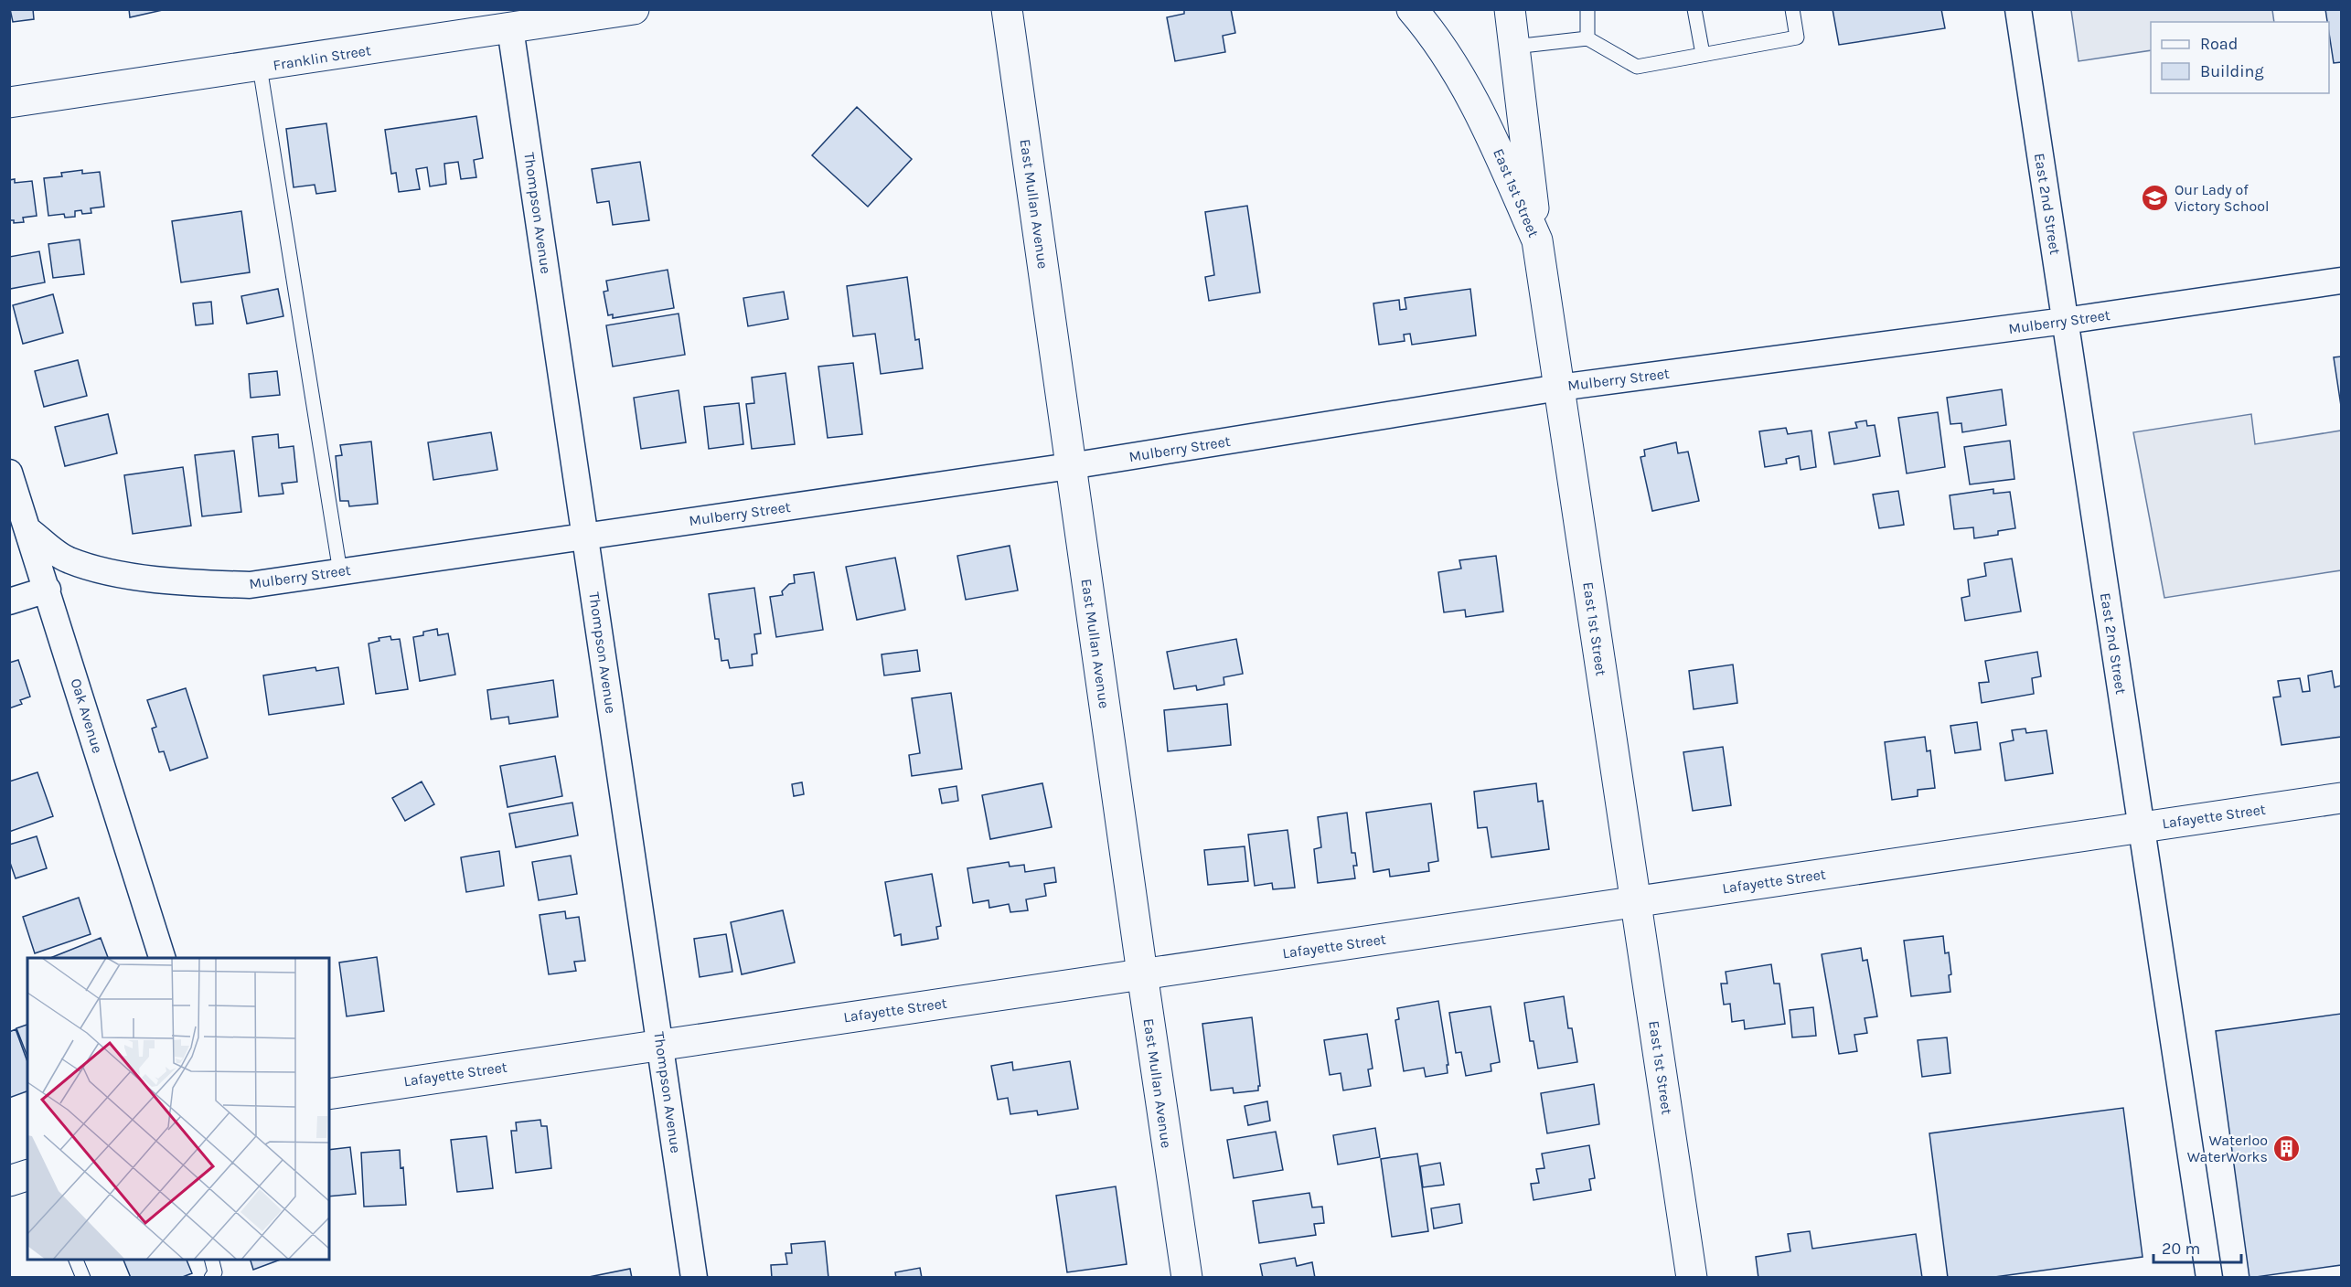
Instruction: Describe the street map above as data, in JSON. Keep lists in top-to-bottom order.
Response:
{
  "streets": {
    "main road": [
      "Franklin Street",
      "East 1st Street",
      "East Mullan Avenue",
      "Lafayette Street"
    ],
    "street": [
      "East 2nd Street",
      "Thompson Avenue",
      "Mulberry Street",
      "Oak Avenue"
    ]
  },
  "crossings": [
    ["Franklin Street", "Thompson Avenue"],
    ["East 1st Street", "Mulberry Street"],
    ["East 1st Street", "Lafayette Street"],
    ["East Mullan Avenue", "Mulberry Street"],
    ["East Mullan Avenue", "Lafayette Street"],
    ["East 2nd Street", "Mulberry Street"],
    ["East 2nd Street", "Lafayette Street"],
    ["Thompson Avenue", "Mulberry Street"],
    ["Thompson Avenue", "Lafayette Street"],
    ["Mulberry Street", "Oak Avenue"]
  ],
  "places": {
    "school or university": ["Our Lady of Victory School"],
    "building": ["Waterloo WaterWorks"]
  },
  "legend": ["Road", "Building"],
  "scale_bar": "20 m"
}
